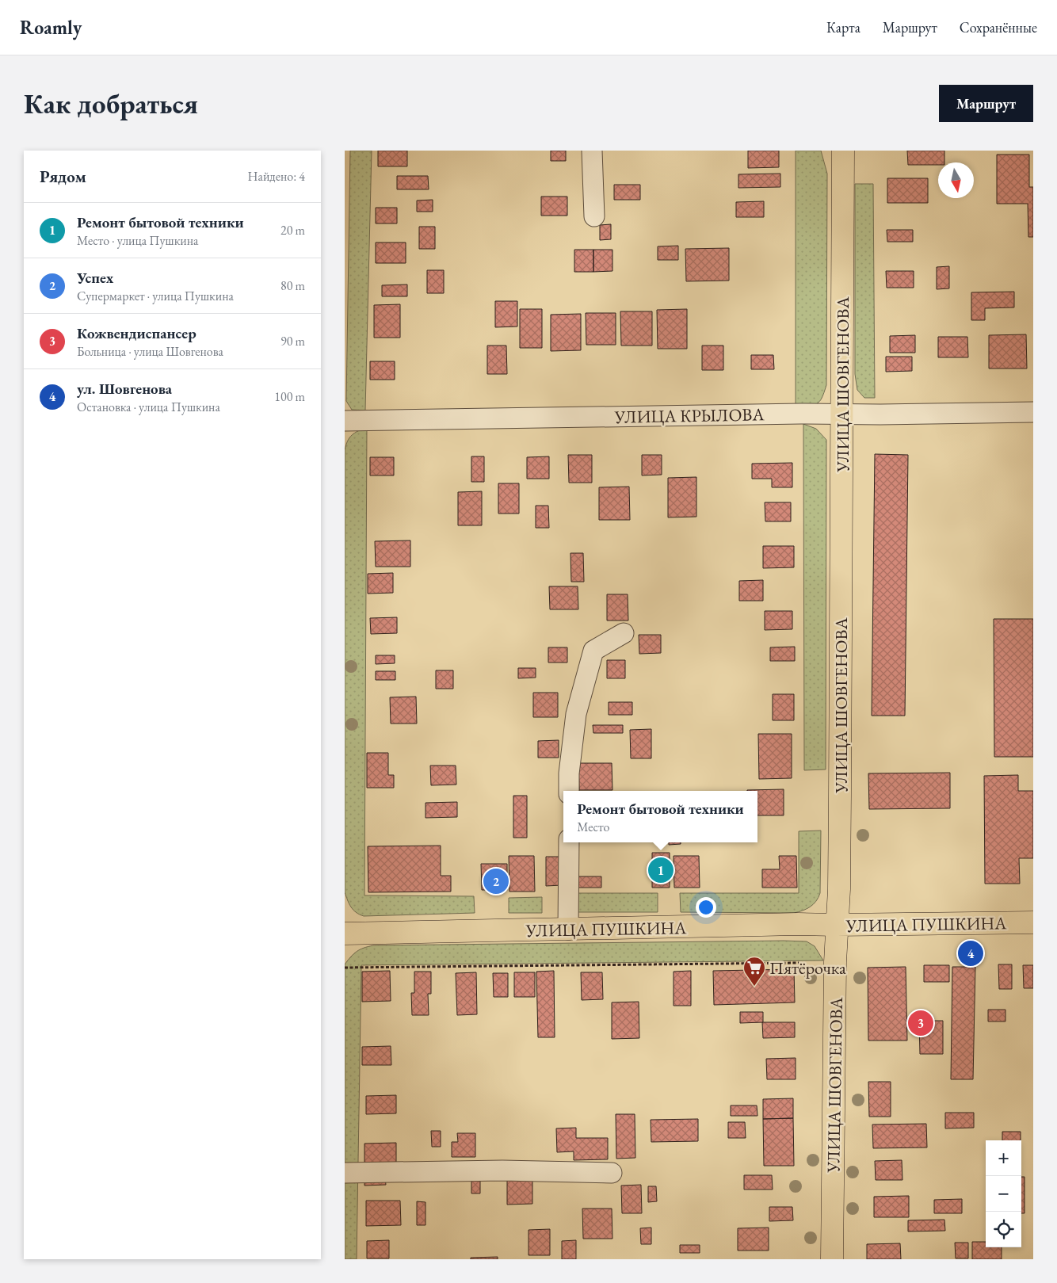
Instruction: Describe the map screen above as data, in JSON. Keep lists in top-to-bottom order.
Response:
{
  "streets": {
    "main road": ["УЛИЦА ШОВГЕНОВА", "УЛИЦА ПУШКИНА"],
    "street": ["УЛИЦА КРЫЛОВА"]
  },
  "crossings": [
    ["УЛИЦА ШОВГЕНОВА", "УЛИЦА КРЫЛОВА"],
    ["УЛИЦА ШОВГЕНОВА", "УЛИЦА ПУШКИНА"]
  ],
  "places": {
    "supermarket": ["Пятёрочка"]
  },
  "north": "bottom",
  "page": {
    "header": "Roamly",
    "nav": ["Карта", "Маршрут", "Сохранённые"],
    "buttons": "Маршрут",
    "title": "Как добраться",
    "heading": ["Рядом", "Найдено: 4"],
    "list": [
      {
        "mark": "1",
        "name": "Ремонт бытовой техники",
        "note": "Место · улица Пушкина",
        "value": "20 m"
      },
      {
        "mark": "2",
        "name": "Успех",
        "note": "Супермаркет · улица Пушкина",
        "value": "80 m"
      },
      {
        "mark": "3",
        "name": "Кожвендиспансер",
        "note": "Больница · улица Шовгенова",
        "value": "90 m"
      },
      {
        "mark": "4",
        "name": "ул. Шовгенова",
        "note": "Остановка · улица Пушкина",
        "value": "100 m"
      }
    ],
    "popup": ["Ремонт бытовой техники", "Место"],
    "pins": [
      "1",
      "2",
      "4",
      "3"
    ],
    "map_buttons": ["+", "−"]
  }
}
